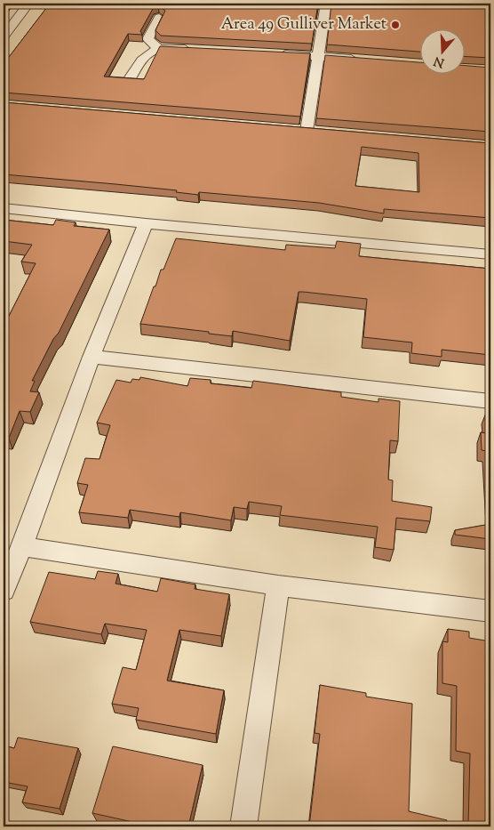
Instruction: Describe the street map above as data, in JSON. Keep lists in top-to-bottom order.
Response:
{
  "places": ["Area 49 Gulliver Market"],
  "north": "bottom"
}
